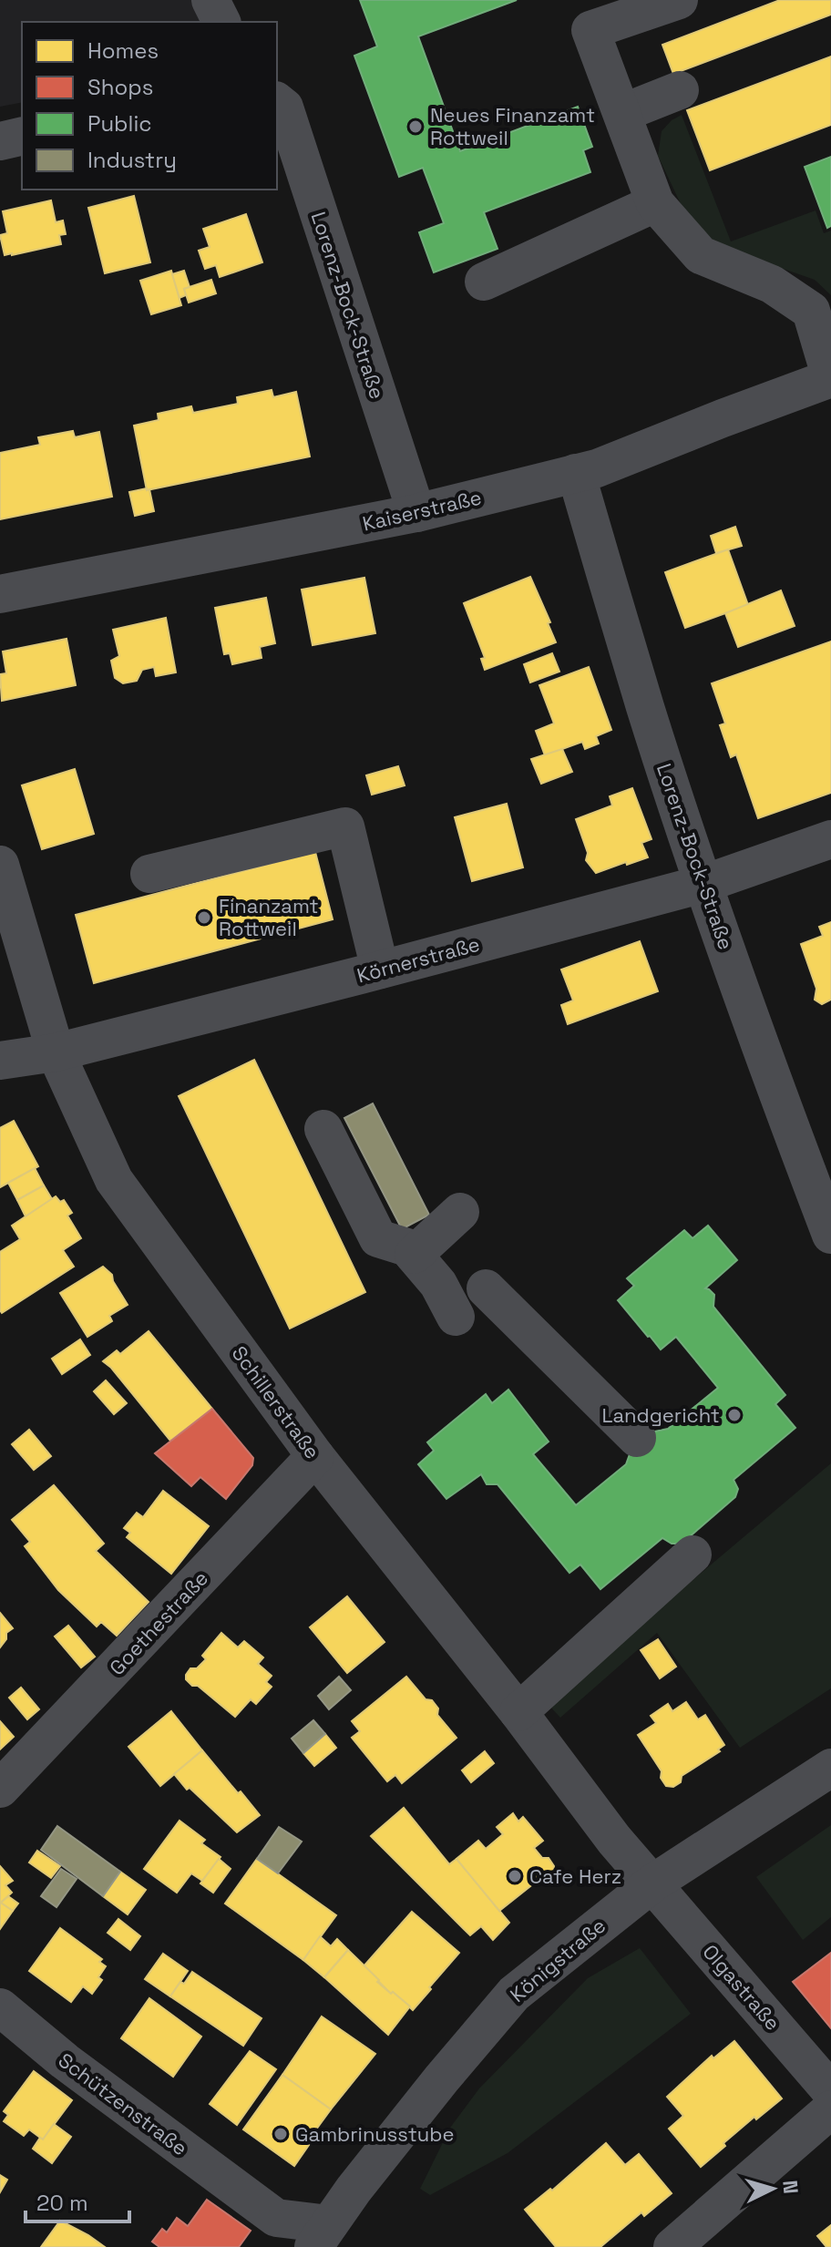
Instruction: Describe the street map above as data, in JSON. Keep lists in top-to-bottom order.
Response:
{
  "streets": {
    "street": [
      "Lorenz-Bock-Straße",
      "Kaiserstraße",
      "Körnerstraße",
      "Schillerstraße",
      "Goethestraße",
      "Königstraße",
      "Olgastraße",
      "Schützenstraße"
    ]
  },
  "crossings": [
    ["Lorenz-Bock-Straße", "Kaiserstraße"],
    ["Lorenz-Bock-Straße", "Körnerstraße"],
    ["Körnerstraße", "Schillerstraße"],
    ["Schillerstraße", "Goethestraße"],
    ["Schillerstraße", "Königstraße"],
    ["Schillerstraße", "Olgastraße"],
    ["Königstraße", "Olgastraße"],
    ["Königstraße", "Schützenstraße"]
  ],
  "places": [
    "Neues Finanzamt Rottweil",
    "Finanzamt Rottweil",
    "Landgericht",
    "Cafe Herz",
    "Gambrinusstube"
  ],
  "legend": [
    "Homes",
    "Shops",
    "Public",
    "Industry"
  ],
  "scale_bar": "20 m",
  "north": "right"
}
